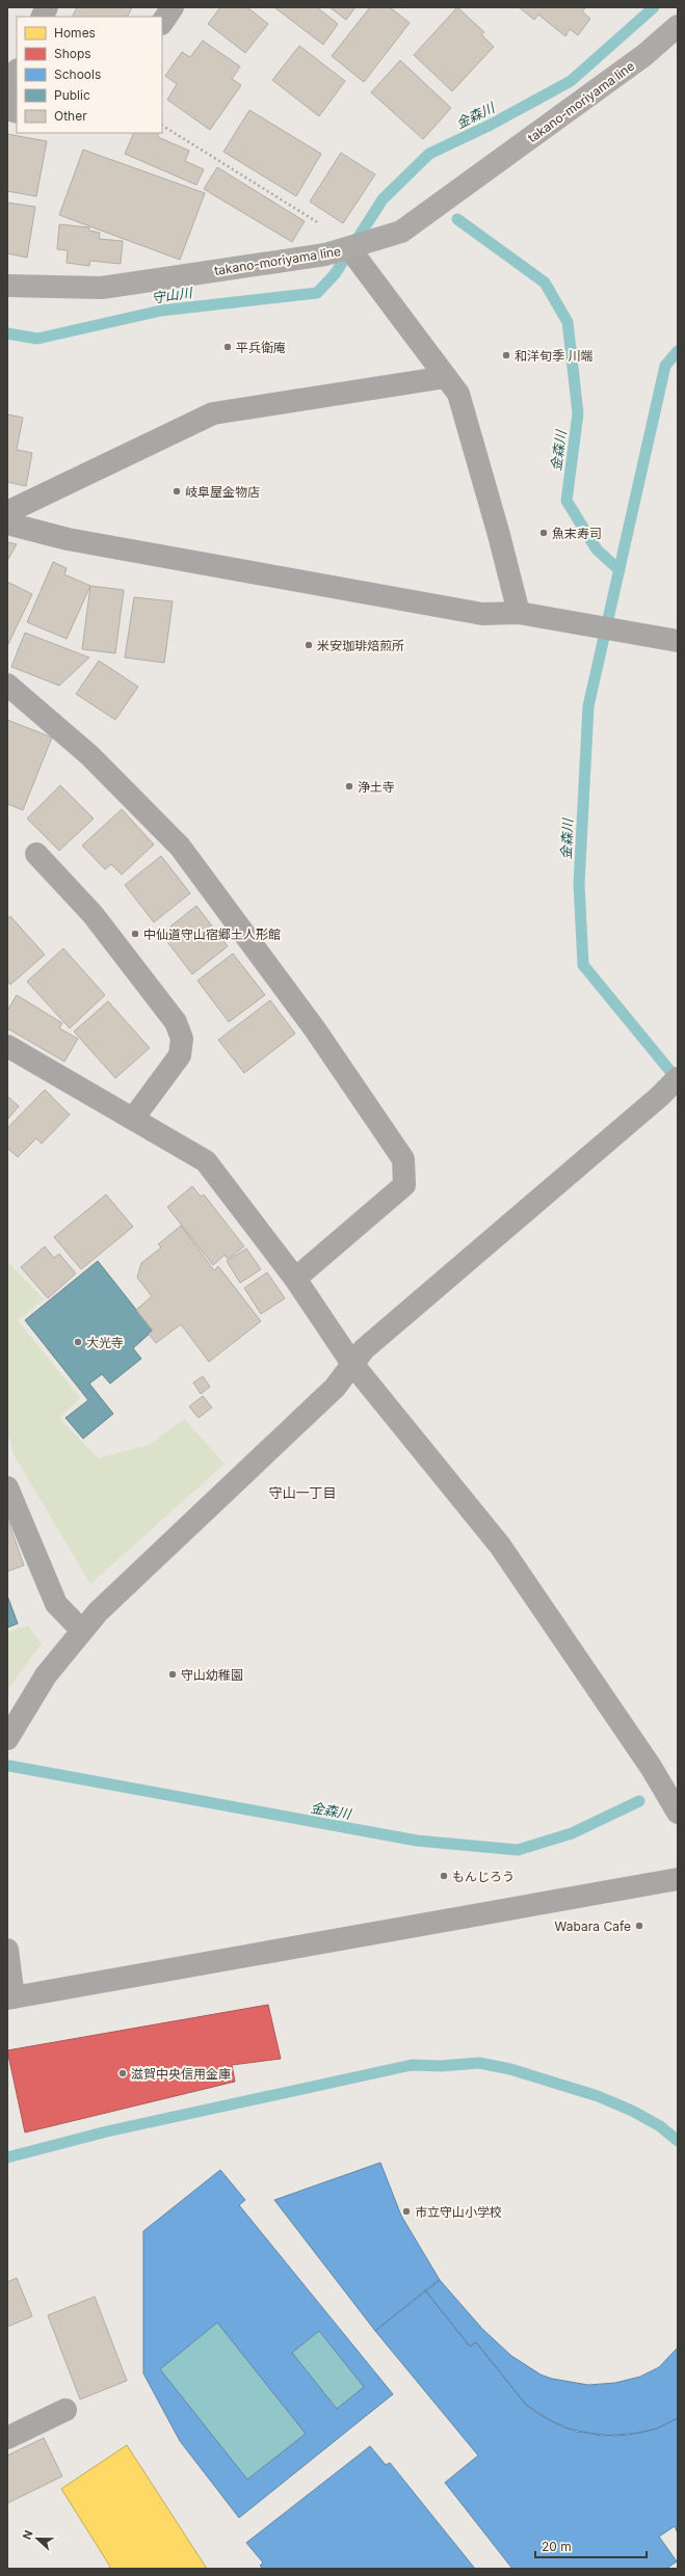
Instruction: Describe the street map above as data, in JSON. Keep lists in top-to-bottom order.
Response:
{
  "streets": {
    "main road": ["takano-moriyama line"]
  },
  "districts": ["守山一丁目"],
  "water": ["金森川", "守山川"],
  "places": [
    "平兵衛庵",
    "和洋旬季 川端",
    "岐阜屋金物店",
    "魚末寿司",
    "米安珈琲焙煎所",
    "浄土寺",
    "中仙道守山宿郷土人形館",
    "大光寺",
    "守山幼稚園",
    "もんじろう",
    "Wabara Cafe",
    "滋賀中央信用金庫",
    "市立守山小学校"
  ],
  "legend": [
    "Homes",
    "Shops",
    "Schools",
    "Public",
    "Other"
  ],
  "scale_bar": "20 m",
  "north": "left"
}
